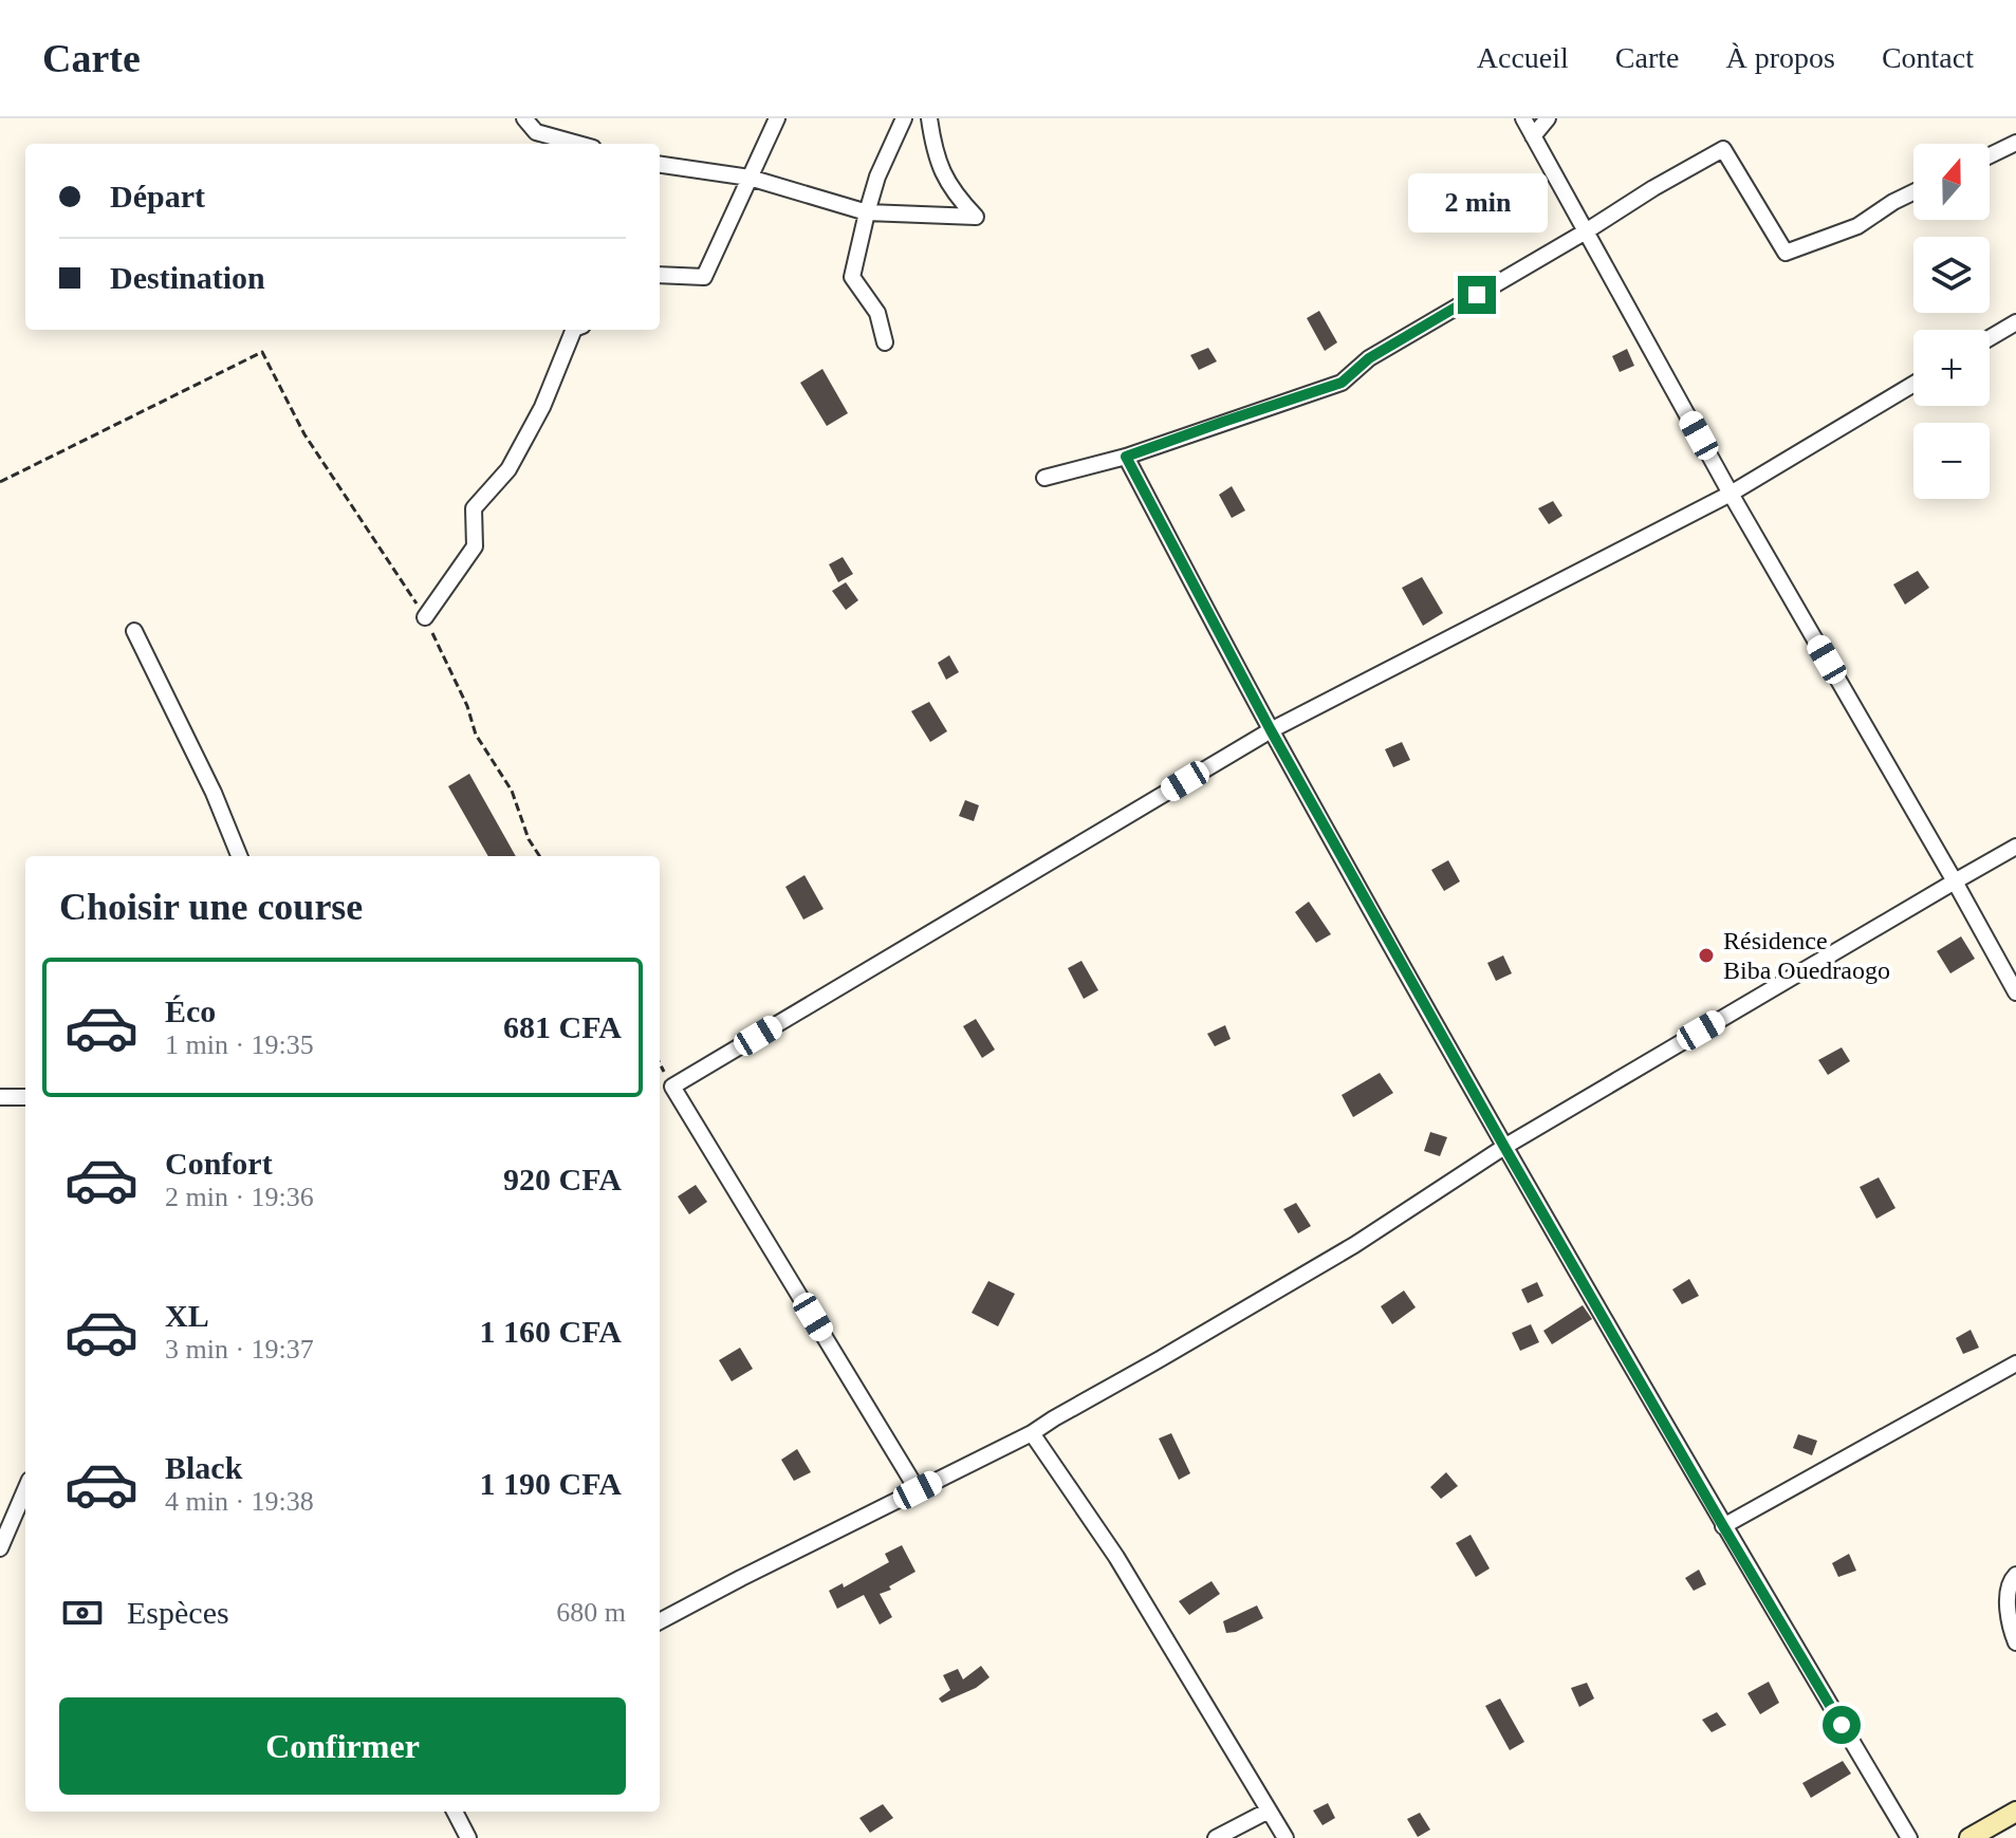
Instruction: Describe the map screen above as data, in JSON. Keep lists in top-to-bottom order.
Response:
{
  "places": ["Résidence Biba Ouedraogo"],
  "north": "top",
  "page": {
    "header": "Carte",
    "nav": [
      "Accueil",
      "Carte",
      "À propos",
      "Contact"
    ],
    "map_buttons": ["+", "−"],
    "banner": ["Départ", "Destination"],
    "bubble": "2 min",
    "heading": "Choisir une course",
    "list": [
      {
        "name": "Éco",
        "note": "1 min · 19:35",
        "value": "681 CFA"
      },
      {
        "name": "Confort",
        "note": "2 min · 19:36",
        "value": "920 CFA"
      },
      {
        "name": "XL",
        "note": "3 min · 19:37",
        "value": "1 160 CFA"
      },
      {
        "name": "Black",
        "note": "4 min · 19:38",
        "value": "1 190 CFA"
      }
    ],
    "pay": ["Espèces", "680 m"],
    "buttons": "Confirmer"
  }
}
